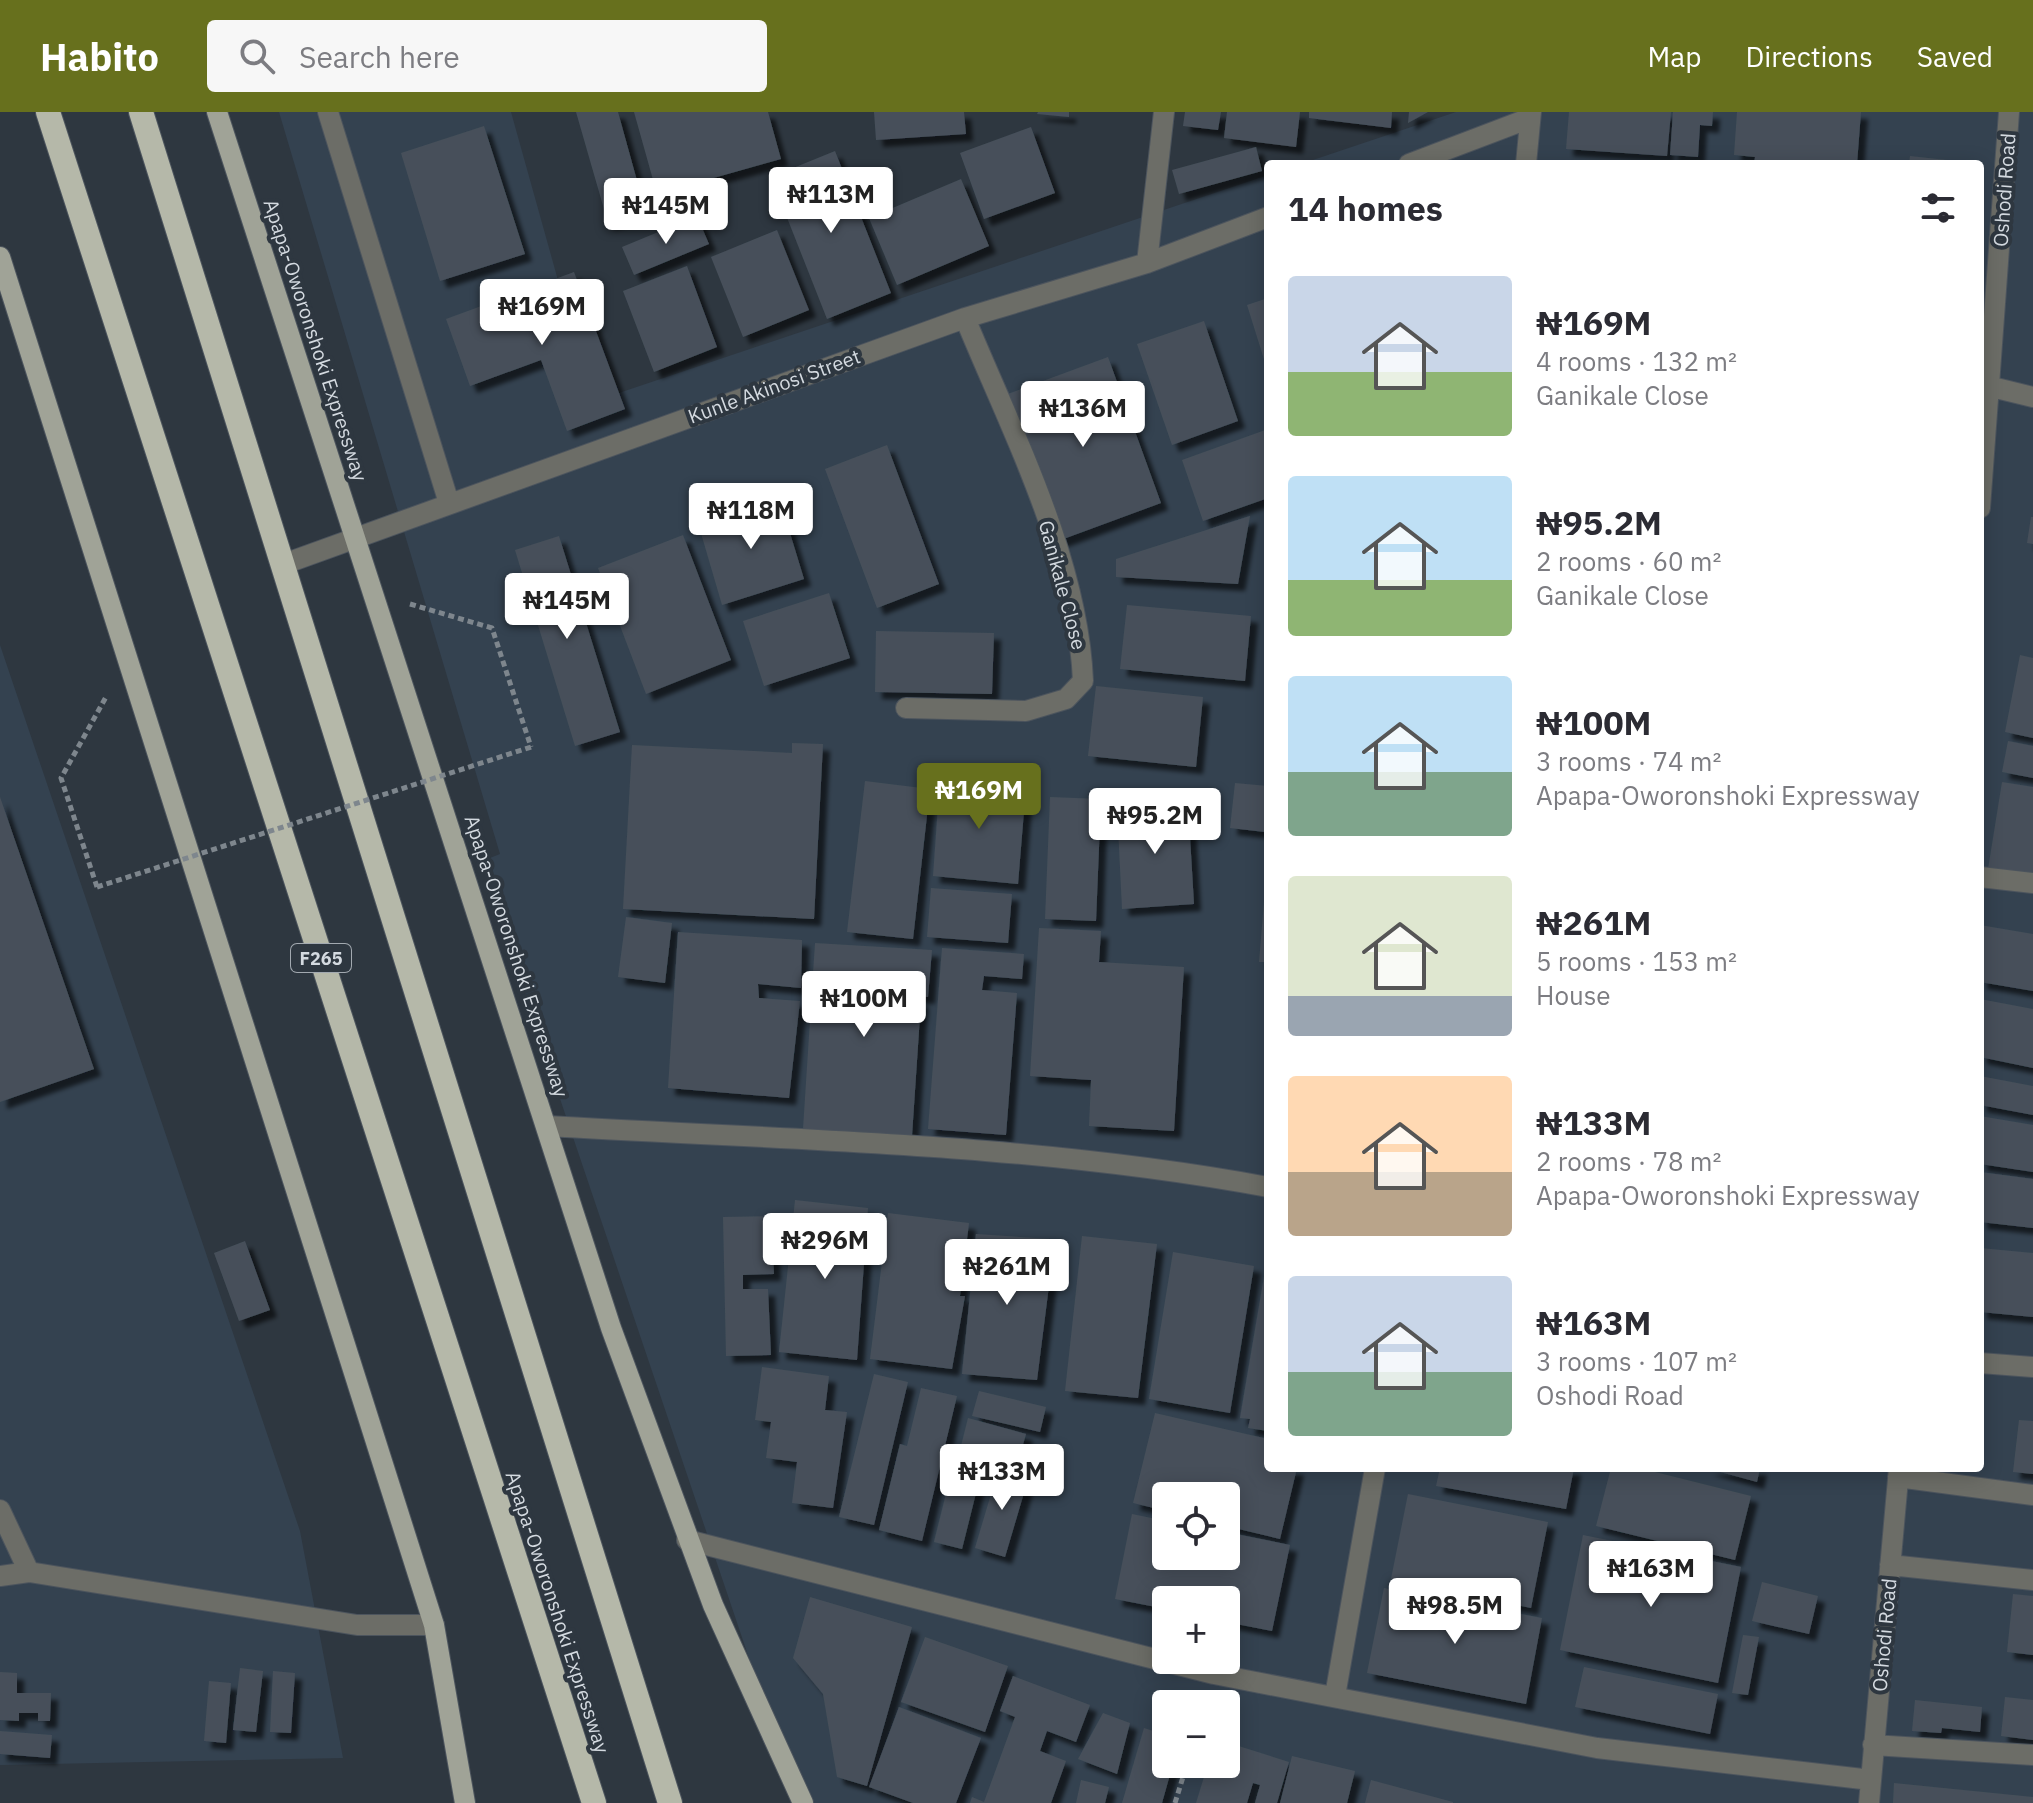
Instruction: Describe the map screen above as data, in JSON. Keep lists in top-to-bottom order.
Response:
{
  "streets": {
    "highway": ["Apapa-Oworonshoki Expressway", "F265"],
    "street": ["Oshodi Road", "Kunle Akinosi Street", "Ganikale Close"]
  },
  "crossings": [
    ["Apapa-Oworonshoki Expressway", "Kunle Akinosi Street"],
    ["Kunle Akinosi Street", "Ganikale Close"]
  ],
  "page": {
    "header": "Habito",
    "search": "Search here",
    "nav": ["Map", "Directions", "Saved"],
    "heading": "14 homes",
    "price": [
      "₦113M",
      "₦145M",
      "₦169M",
      "₦136M",
      "₦118M",
      "₦145M",
      "₦169M",
      "₦95.2M",
      "₦100M",
      "₦296M",
      "₦261M",
      "₦133M",
      "₦163M",
      "₦98.5M"
    ],
    "list": [
      {
        "name": "₦169M",
        "note": "4 rooms · 132 m² · Ganikale Close"
      },
      {
        "name": "₦95.2M",
        "note": "2 rooms · 60 m² · Ganikale Close"
      },
      {
        "name": "₦100M",
        "note": "3 rooms · 74 m² · Apapa-Oworonshoki Expressway"
      },
      {
        "name": "₦261M",
        "note": "5 rooms · 153 m² · House"
      },
      {
        "name": "₦133M",
        "note": "2 rooms · 78 m² · Apapa-Oworonshoki Expressway"
      },
      {
        "name": "₦163M",
        "note": "3 rooms · 107 m² · Oshodi Road"
      }
    ],
    "map_buttons": ["+", "−"]
  }
}
